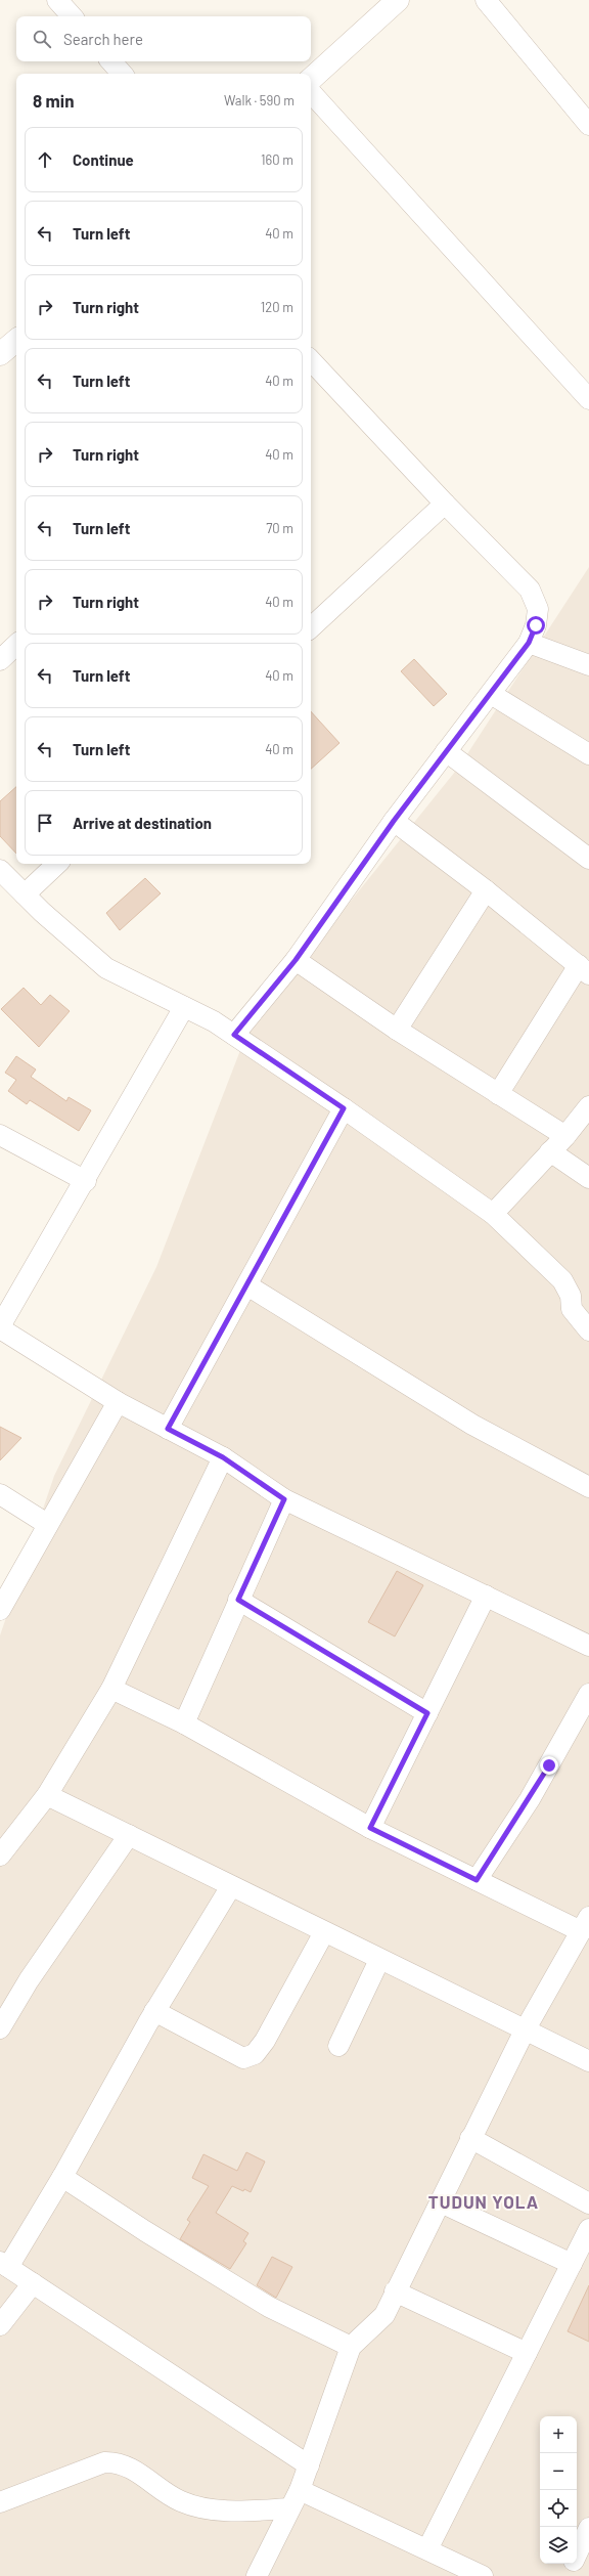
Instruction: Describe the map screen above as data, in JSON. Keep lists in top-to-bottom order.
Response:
{
  "districts": ["TUDUN YOLA"],
  "page": {
    "search": "Search here",
    "heading": ["8 min", "Walk · 590 m"],
    "list": [
      ["Continue", "160 m"],
      ["Turn left", "40 m"],
      ["Turn right", "120 m"],
      ["Turn left", "40 m"],
      ["Turn right", "40 m"],
      ["Turn left", "70 m"],
      ["Turn right", "40 m"],
      ["Turn left", "40 m"],
      ["Turn left", "40 m"],
      "Arrive at destination"
    ],
    "map_buttons": ["+", "−"]
  }
}
